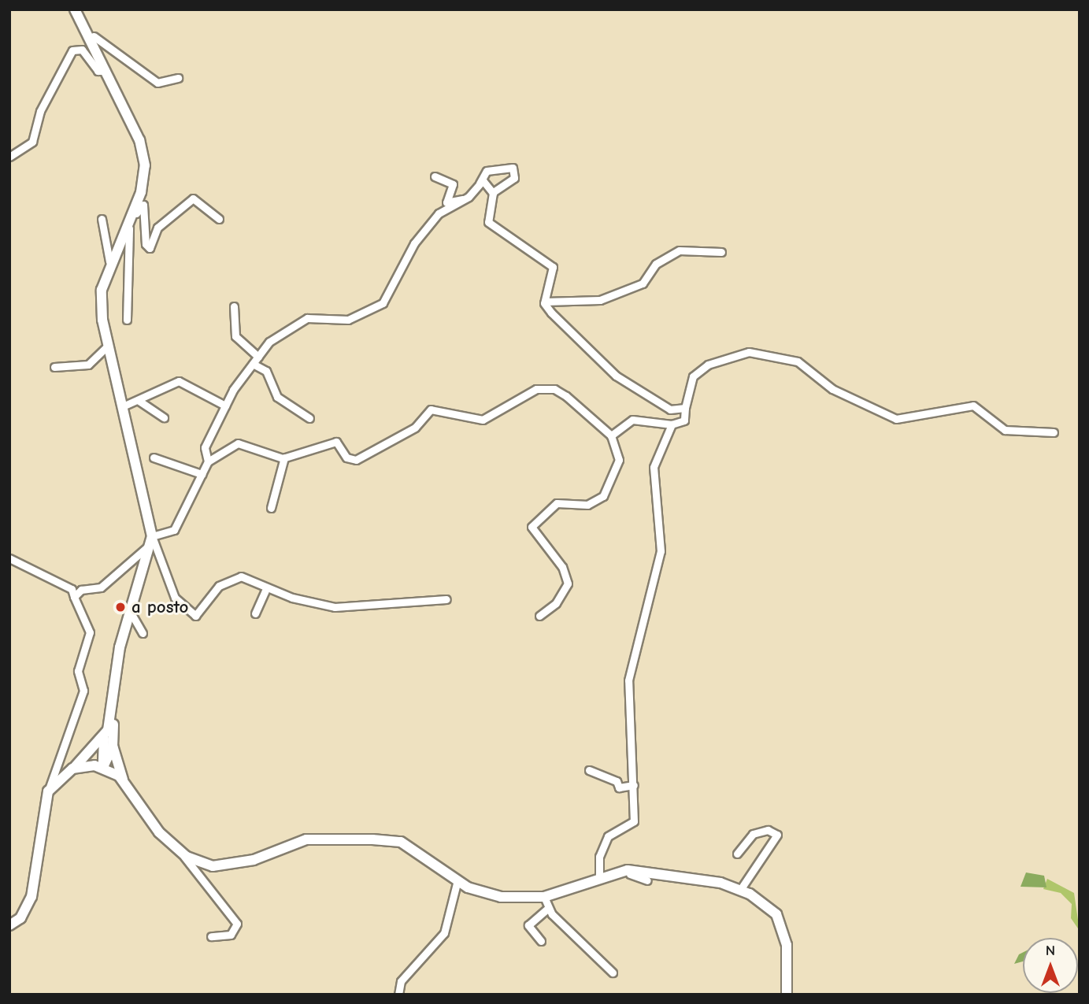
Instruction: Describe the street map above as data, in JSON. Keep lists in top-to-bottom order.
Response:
{
  "places": ["a posto"],
  "north": "top"
}
